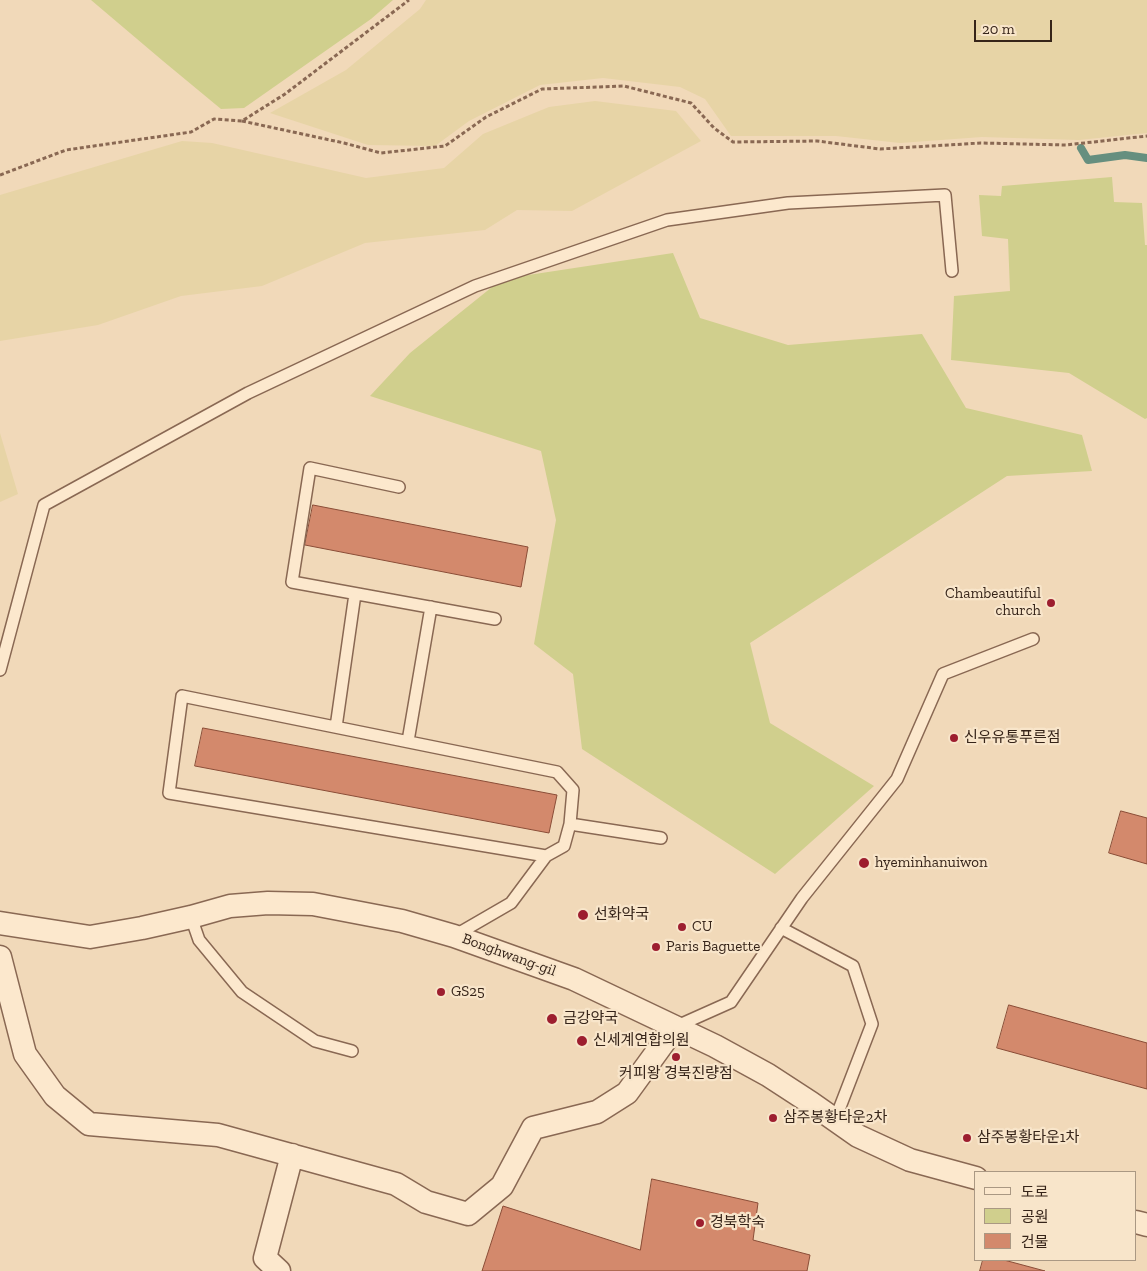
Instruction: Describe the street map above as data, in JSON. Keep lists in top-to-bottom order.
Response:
{
  "streets": {
    "street": ["Bonghwang-gil"]
  },
  "places": [
    "Chambeautiful church",
    "신우유통푸른점",
    "hyeminhanuiwon",
    "선화약국",
    "CU",
    "Paris Baguette",
    "GS25",
    "금강약국",
    "신세계연합의원",
    "커피왕 경북진량점",
    "삼주봉황타운2차",
    "삼주봉황타운1차",
    "경북학숙"
  ],
  "legend": ["도로", "공원", "건물"],
  "scale_bar": "20 m"
}
